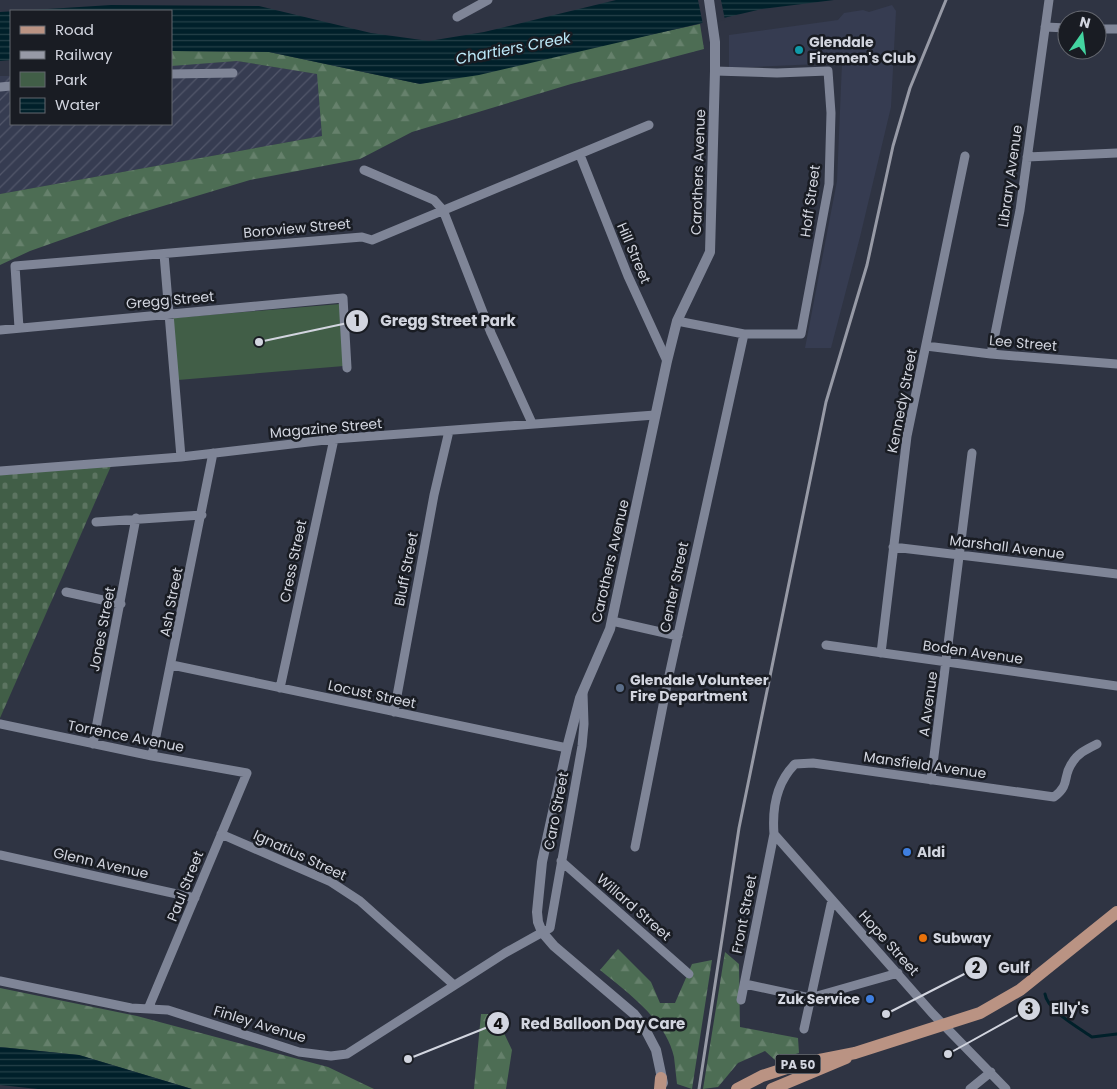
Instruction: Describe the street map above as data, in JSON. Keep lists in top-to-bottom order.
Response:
{
  "streets": {
    "main road": ["PA 50"],
    "street": [
      "Carothers Avenue",
      "Library Avenue",
      "Hoff Street",
      "Boroview Street",
      "Hill Street",
      "Gregg Street",
      "Lee Street",
      "Kennedy Street",
      "Magazine Street",
      "Marshall Avenue",
      "Cress Street",
      "Bluff Street",
      "Center Street",
      "Ash Street",
      "Jones Street",
      "Boden Avenue",
      "Locust Street",
      "A Avenue",
      "Torrence Avenue",
      "Mansfield Avenue",
      "Caro Street",
      "Ignatius Street",
      "Glenn Avenue",
      "Paul Street",
      "Willard Street",
      "Front Street",
      "Hope Street",
      "Finley Avenue"
    ]
  },
  "crossings": [
    ["Carothers Avenue", "Hoff Street"],
    ["Carothers Avenue", "Hill Street"],
    ["Carothers Avenue", "Magazine Street"],
    ["Carothers Avenue", "Locust Street"],
    ["Carothers Avenue", "Caro Street"],
    ["Carothers Avenue", "Finley Avenue"],
    ["Library Avenue", "Lee Street"],
    ["Hoff Street", "Center Street"],
    ["Boroview Street", "Hill Street"],
    ["Boroview Street", "Gregg Street"],
    ["Lee Street", "Kennedy Street"],
    ["Kennedy Street", "Marshall Avenue"],
    ["Kennedy Street", "Boden Avenue"],
    ["Magazine Street", "Cress Street"],
    ["Magazine Street", "Bluff Street"],
    ["Magazine Street", "Ash Street"],
    ["Marshall Avenue", "A Avenue"],
    ["Cress Street", "Locust Street"],
    ["Bluff Street", "Locust Street"],
    ["Ash Street", "Locust Street"],
    ["Ash Street", "Torrence Avenue"],
    ["Jones Street", "Torrence Avenue"],
    ["Boden Avenue", "A Avenue"],
    ["A Avenue", "Mansfield Avenue"],
    ["Torrence Avenue", "Paul Street"],
    ["Mansfield Avenue", "Front Street"],
    ["Mansfield Avenue", "Hope Street"],
    ["Caro Street", "Willard Street"],
    ["Caro Street", "Finley Avenue"],
    ["Ignatius Street", "Paul Street"],
    ["Ignatius Street", "Finley Avenue"],
    ["Glenn Avenue", "Paul Street"],
    ["Paul Street", "Finley Avenue"],
    ["Front Street", "Hope Street"],
    ["Hope Street", "PA 50"]
  ],
  "water": ["Chartiers Creek"],
  "places": [
    "Glendale Firemen's Club",
    "Gregg Street Park",
    "Glendale Volunteer Fire Department",
    "Aldi",
    "Subway",
    "Zuk Service",
    "Gulf",
    "Elly's",
    "Red Balloon Day Care"
  ],
  "legend": [
    "Road",
    "Railway",
    "Park",
    "Water"
  ],
  "north": "top"
}
